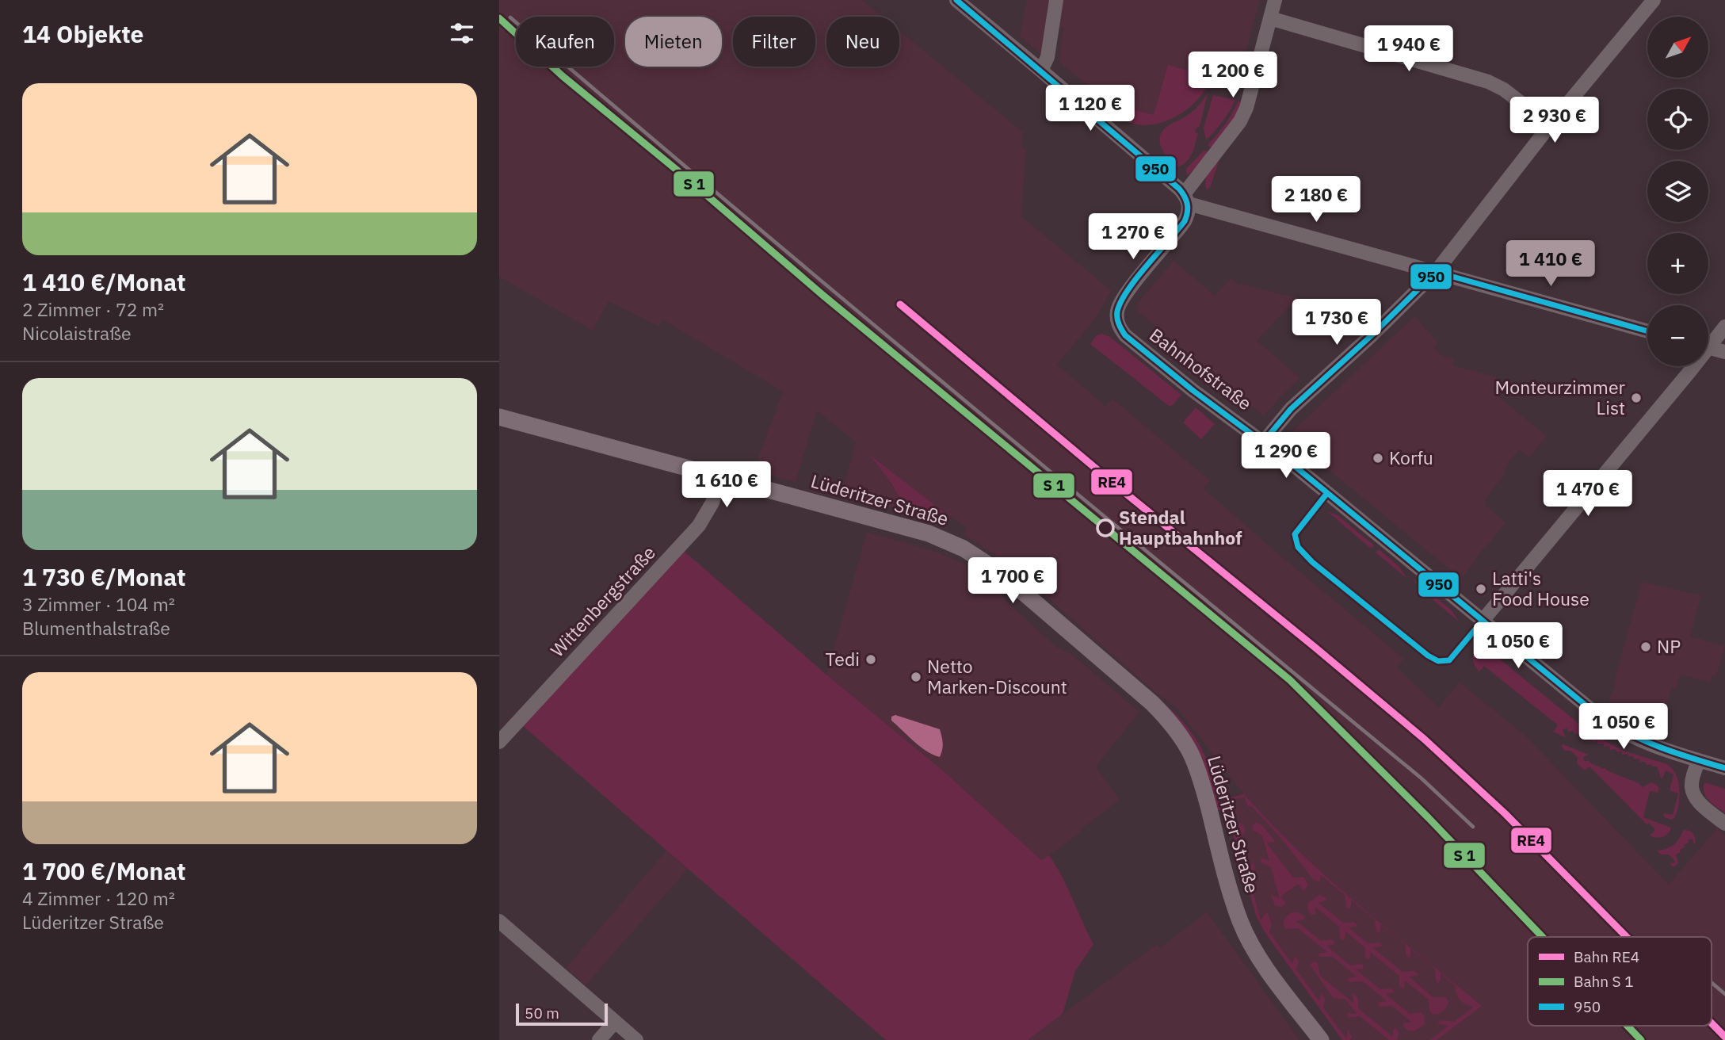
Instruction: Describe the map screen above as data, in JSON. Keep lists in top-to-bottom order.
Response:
{
  "streets": {
    "main road": ["Lüderitzer Straße"],
    "street": ["Bahnhofstraße", "Wittenbergstraße"]
  },
  "crossings": [
    ["Lüderitzer Straße", "Wittenbergstraße"]
  ],
  "places": [
    "Monteurzimmer List",
    "Korfu",
    "Stendal Hauptbahnhof",
    "Latti's Food House",
    "NP",
    "Tedi",
    "Netto Marken-Discount"
  ],
  "lines": ["transit line 950", "rail line RE4"],
  "legend": ["Bahn RE4", "Bahn S 1", "950"],
  "scale_bar": "50 m",
  "north": "top right",
  "page": {
    "heading": "14 Objekte",
    "map_buttons": ["+", "−"],
    "chip": [
      "Kaufen",
      "Mieten",
      "Filter",
      "Neu"
    ],
    "price": [
      "1 940 €",
      "1 200 €",
      "1 120 €",
      "2 930 €",
      "2 180 €",
      "1 270 €",
      "1 410 €",
      "1 730 €",
      "1 290 €",
      "1 610 €",
      "1 470 €",
      "1 700 €",
      "1 050 €",
      "1 050 €"
    ],
    "list": [
      {
        "name": "1 410 €/Monat",
        "note": "2 Zimmer · 72 m² · Nicolaistraße"
      },
      {
        "name": "1 730 €/Monat",
        "note": "3 Zimmer · 104 m² · Blumenthalstraße"
      },
      {
        "name": "1 700 €/Monat",
        "note": "4 Zimmer · 120 m² · Lüderitzer Straße"
      }
    ],
    "scale": "50 m"
  }
}
